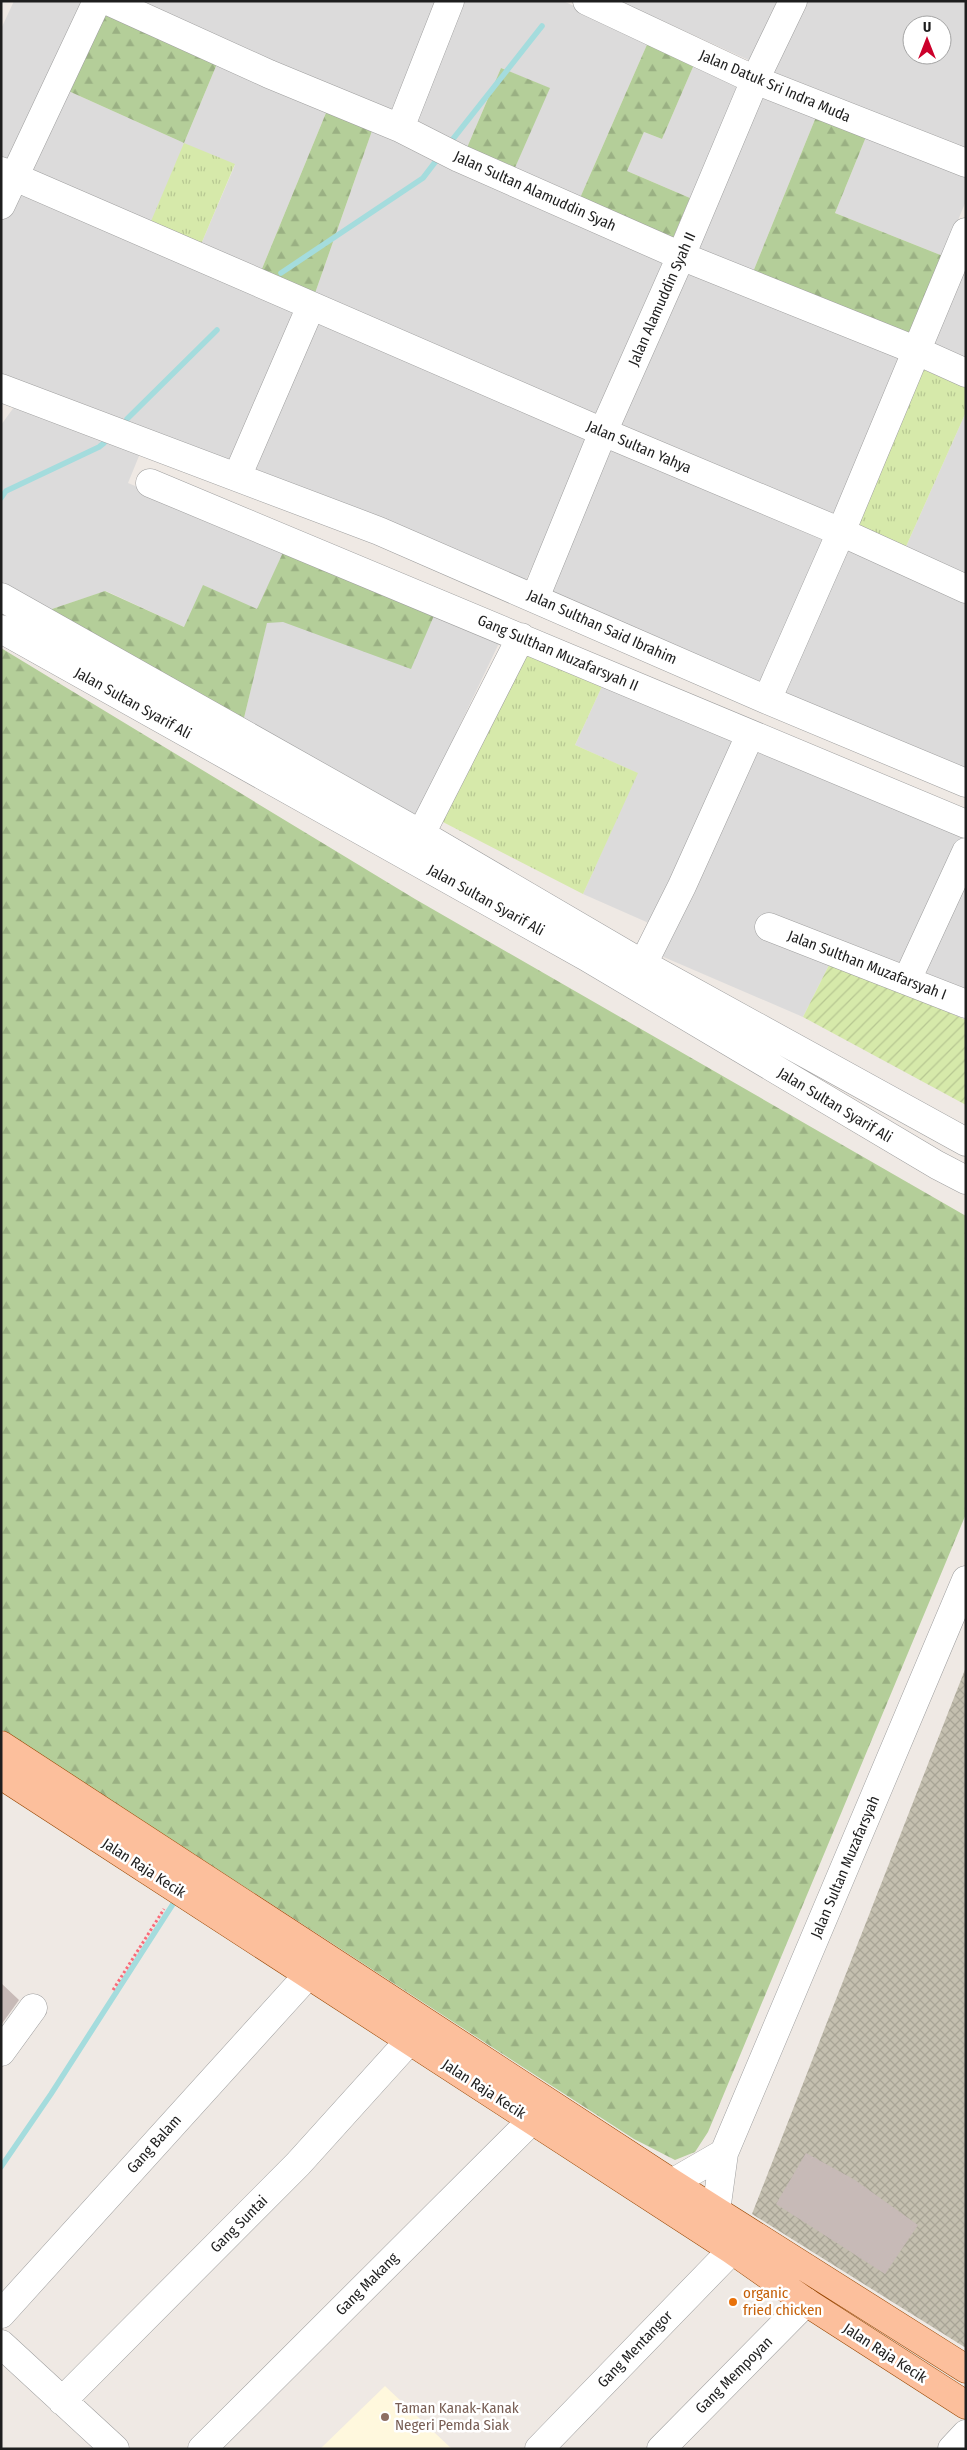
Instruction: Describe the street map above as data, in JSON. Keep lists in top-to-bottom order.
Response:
{
  "streets": {
    "main road": ["Jalan Raja Kecik"],
    "street": [
      "Jalan Datuk Sri Indra Muda",
      "Jalan Sultan Alamuddin Syah",
      "Jalan Alamuddin Syah II",
      "Jalan Sultan Yahya",
      "Jalan Sulthan Said Ibrahim",
      "Gang Sulthan Muzafarsyah II",
      "Jalan Sultan Syarif Ali",
      "Jalan Sulthan Muzafarsyah I",
      "Jalan Sultan Muzafarsyah",
      "Gang Balam",
      "Gang Suntai",
      "Gang Makang",
      "Gang Mentangor",
      "Gang Mempoyan"
    ]
  },
  "crossings": [
    ["Jalan Datuk Sri Indra Muda", "Jalan Alamuddin Syah II"],
    ["Jalan Sultan Alamuddin Syah", "Jalan Alamuddin Syah II"],
    ["Jalan Alamuddin Syah II", "Jalan Sultan Yahya"],
    ["Jalan Alamuddin Syah II", "Jalan Sulthan Said Ibrahim"],
    ["Jalan Sultan Muzafarsyah", "Jalan Raja Kecik"],
    ["Jalan Raja Kecik", "Gang Balam"],
    ["Jalan Raja Kecik", "Gang Suntai"],
    ["Jalan Raja Kecik", "Gang Makang"],
    ["Jalan Raja Kecik", "Gang Mentangor"],
    ["Jalan Raja Kecik", "Gang Mempoyan"]
  ],
  "places": ["organic fried chicken", "Taman Kanak-Kanak Negeri Pemda Siak"],
  "north": "top"
}
